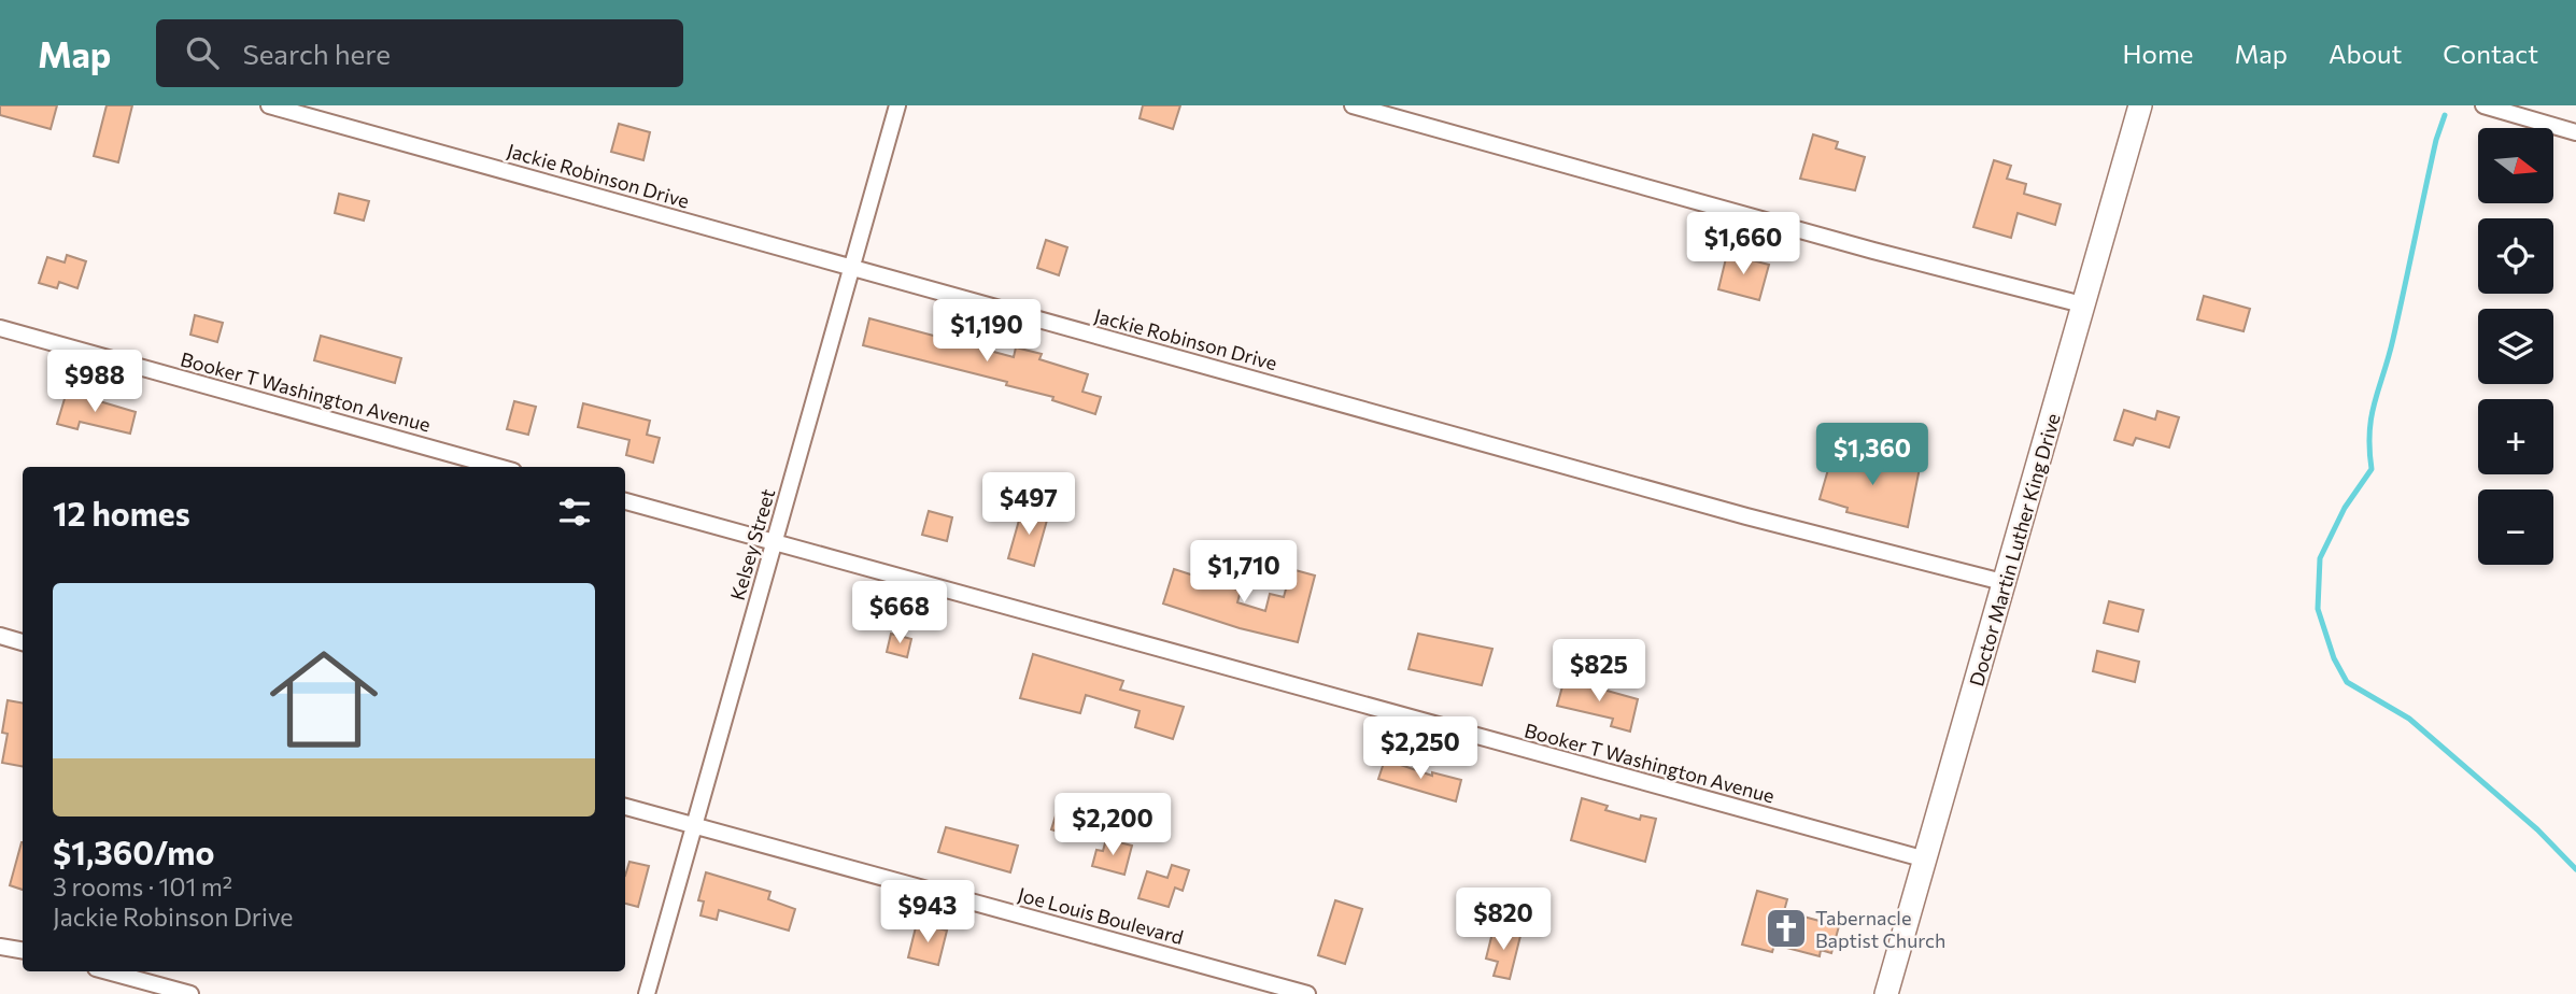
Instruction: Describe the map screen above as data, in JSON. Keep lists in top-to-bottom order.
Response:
{
  "streets": {
    "main road": ["Doctor Martin Luther King Drive"],
    "street": [
      "Jackie Robinson Drive",
      "Booker T Washington Avenue",
      "Kelsey Street",
      "Joe Louis Boulevard"
    ]
  },
  "crossings": [
    ["Jackie Robinson Drive", "Kelsey Street"],
    ["Jackie Robinson Drive", "Doctor Martin Luther King Drive"],
    ["Booker T Washington Avenue", "Kelsey Street"],
    ["Booker T Washington Avenue", "Doctor Martin Luther King Drive"],
    ["Kelsey Street", "Joe Louis Boulevard"]
  ],
  "places": {
    "church": ["Tabernacle Baptist Church"]
  },
  "north": "right",
  "page": {
    "header": "Map",
    "search": "Search here",
    "nav": [
      "Home",
      "Map",
      "About",
      "Contact"
    ],
    "map_buttons": ["+", "−"],
    "price": [
      "$1,660",
      "$1,190",
      "$988",
      "$1,360",
      "$497",
      "$1,710",
      "$668",
      "$825",
      "$2,250",
      "$2,200",
      "$943",
      "$820"
    ],
    "heading": "12 homes",
    "list": [
      {
        "name": "$1,360/mo",
        "note": "3 rooms · 101 m² · Jackie Robinson Drive"
      }
    ]
  }
}
